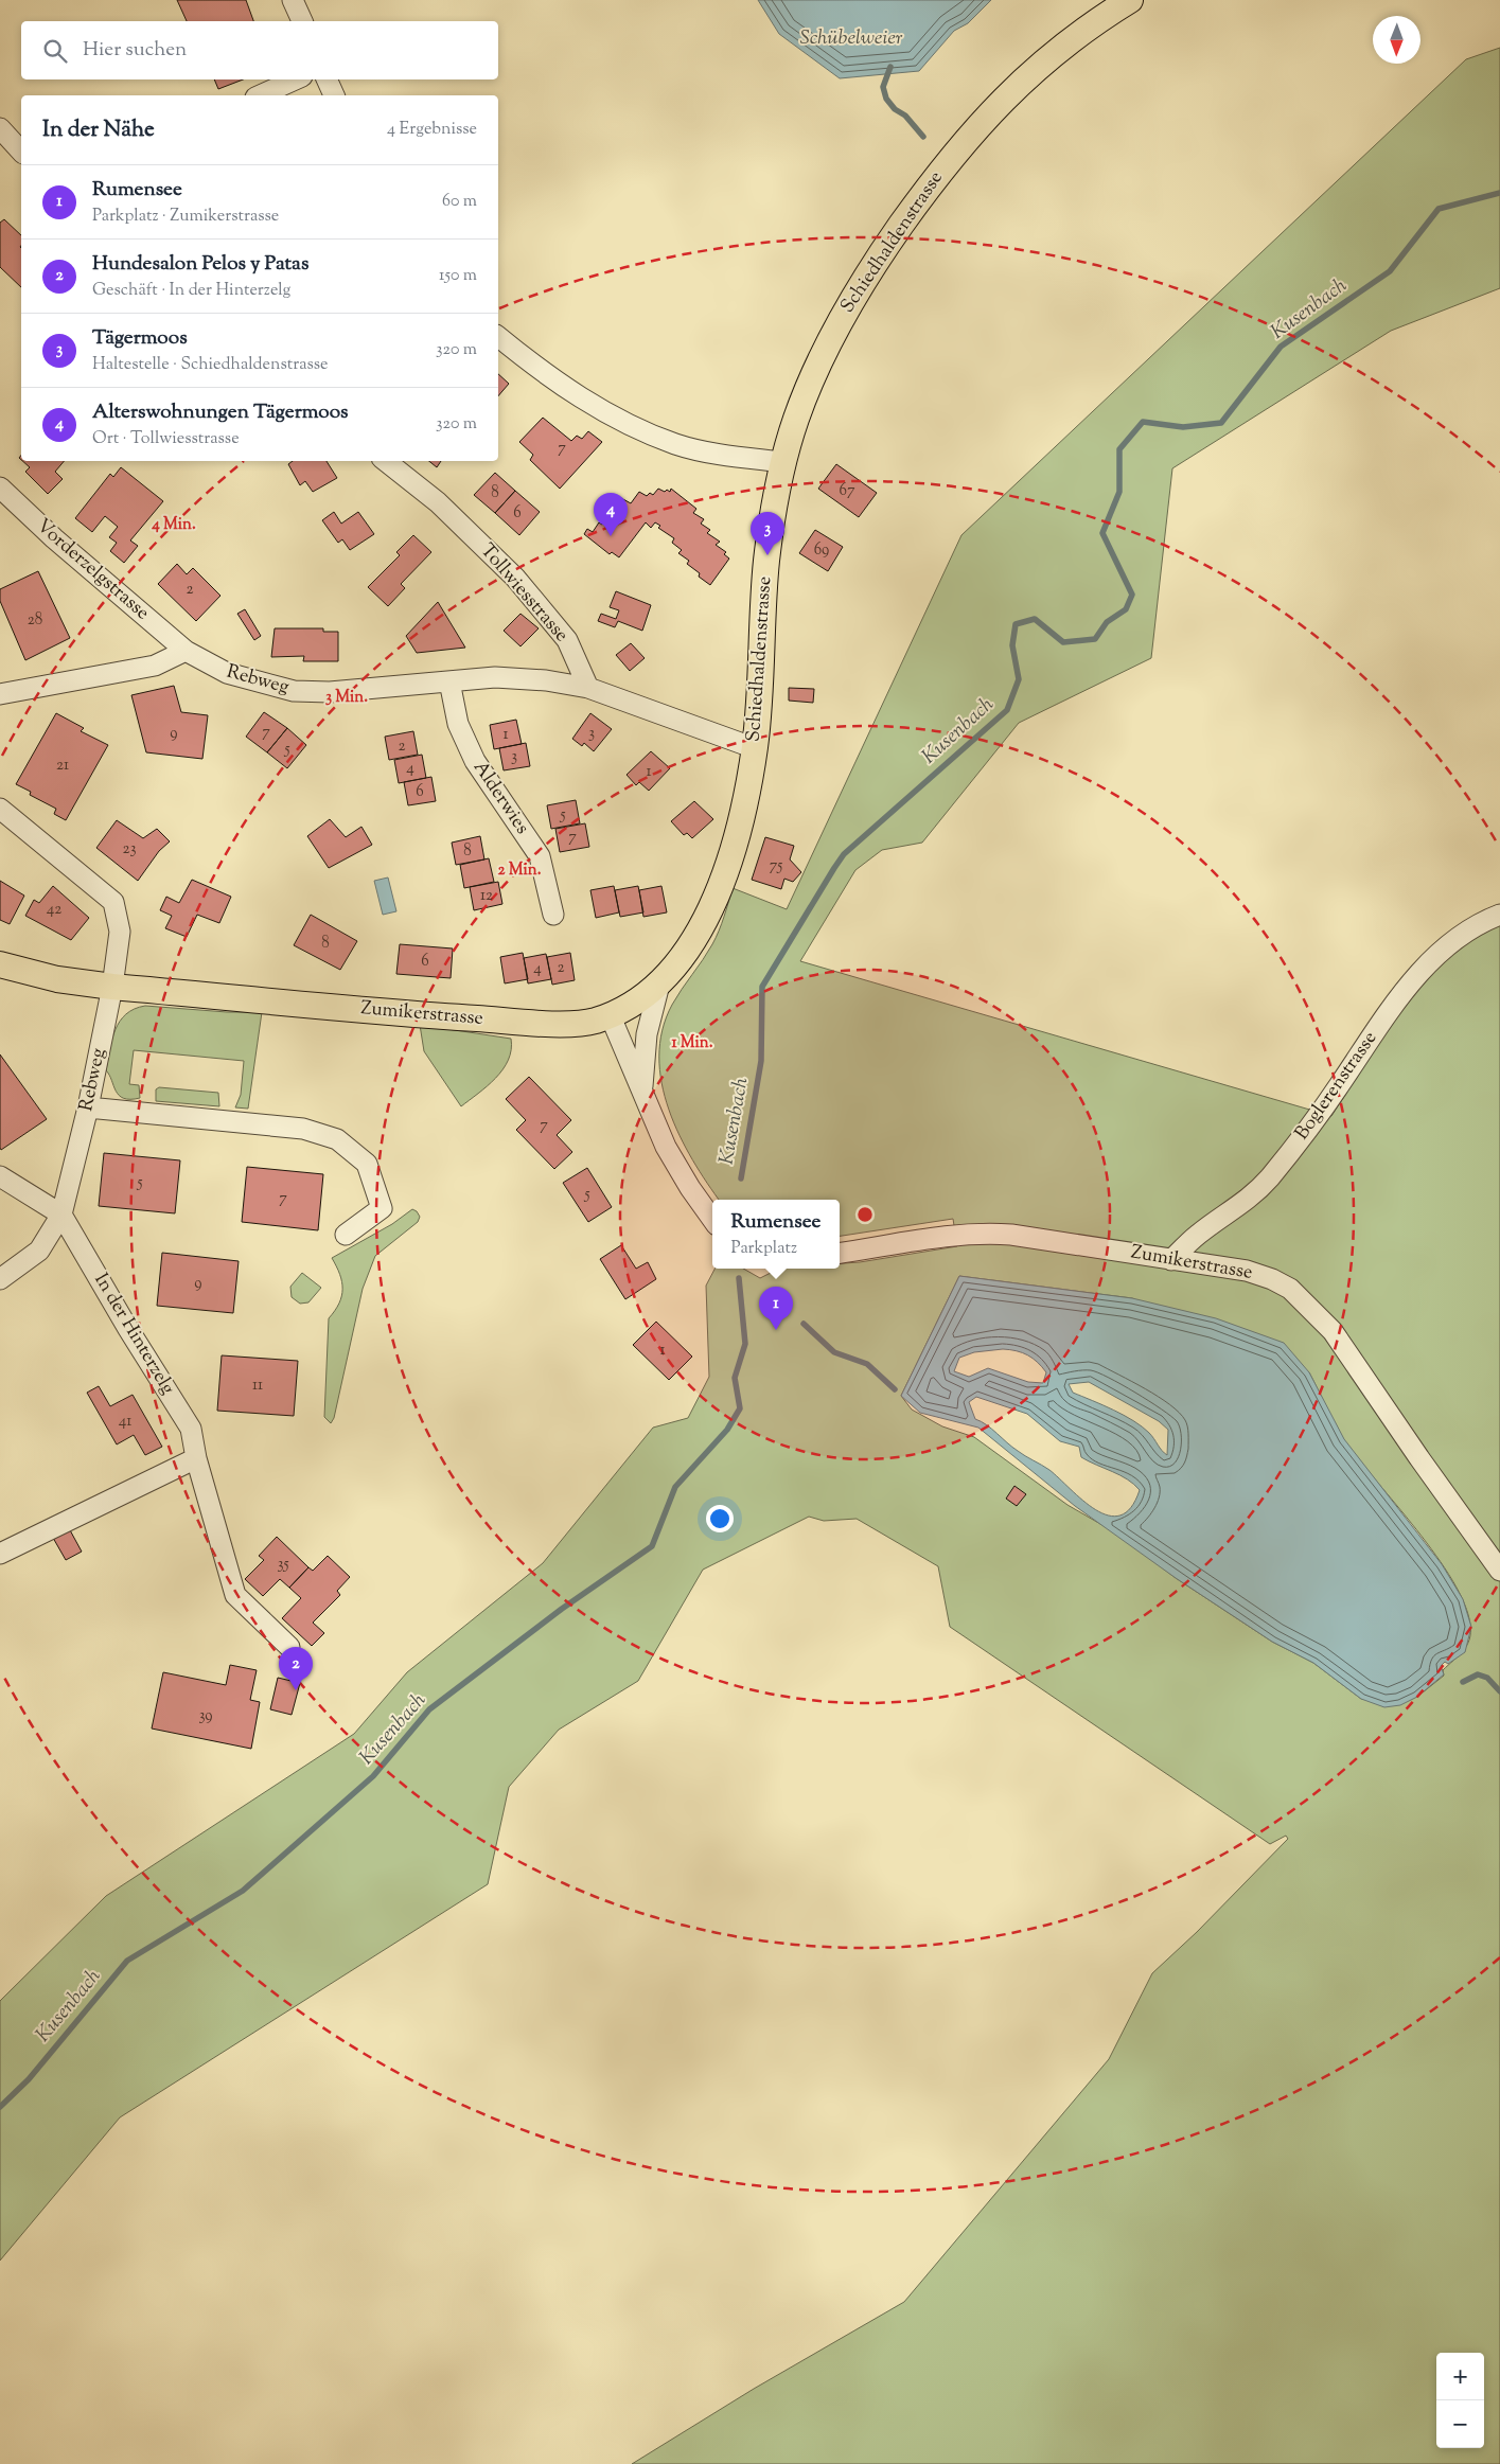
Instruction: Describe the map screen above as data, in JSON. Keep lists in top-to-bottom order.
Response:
{
  "streets": {
    "main road": ["Schiedhaldenstrasse", "Zumikerstrasse"],
    "street": [
      "Vorderzelgstrasse",
      "Tollwiesstrasse",
      "Rebweg",
      "Alderwies",
      "Boglerenstrasse",
      "In der Hinterzelg"
    ]
  },
  "crossings": [
    ["Schiedhaldenstrasse", "Zumikerstrasse"],
    ["Vorderzelgstrasse", "Rebweg"],
    ["Tollwiesstrasse", "Rebweg"],
    ["Rebweg", "Alderwies"],
    ["Rebweg", "Zumikerstrasse"],
    ["Rebweg", "In der Hinterzelg"],
    ["Zumikerstrasse", "Boglerenstrasse"]
  ],
  "water": ["Schübelweier", "Kusenbach"],
  "house_numbers": [
    "7",
    "67",
    "8",
    "6",
    "69",
    "2",
    "28",
    "7",
    "9",
    "3",
    "1",
    "2",
    "5",
    "3",
    "21",
    "4",
    "1",
    "6",
    "5",
    "7",
    "23",
    "8",
    "75",
    "12",
    "42",
    "8",
    "6",
    "2",
    "4",
    "7",
    "5",
    "5",
    "7",
    "9",
    "1",
    "11",
    "41",
    "35",
    "39"
  ],
  "north": "bottom",
  "page": {
    "search": "Hier suchen",
    "heading": ["In der Nähe", "4 Ergebnisse"],
    "list": [
      {
        "mark": "1",
        "name": "Rumensee",
        "note": "Parkplatz · Zumikerstrasse",
        "value": "60 m"
      },
      {
        "mark": "2",
        "name": "Hundesalon Pelos y Patas",
        "note": "Geschäft · In der Hinterzelg",
        "value": "150 m"
      },
      {
        "mark": "3",
        "name": "Tägermoos",
        "note": "Haltestelle · Schiedhaldenstrasse",
        "value": "320 m"
      },
      {
        "mark": "4",
        "name": "Alterswohnungen Tägermoos",
        "note": "Ort · Tollwiesstrasse",
        "value": "320 m"
      }
    ],
    "pins": [
      "4",
      "3",
      "1",
      "2"
    ],
    "popup": ["Rumensee", "Parkplatz"],
    "map_buttons": ["+", "−"]
  },
  "rings": [
    "4 Min.",
    "3 Min.",
    "2 Min.",
    "1 Min."
  ]
}
